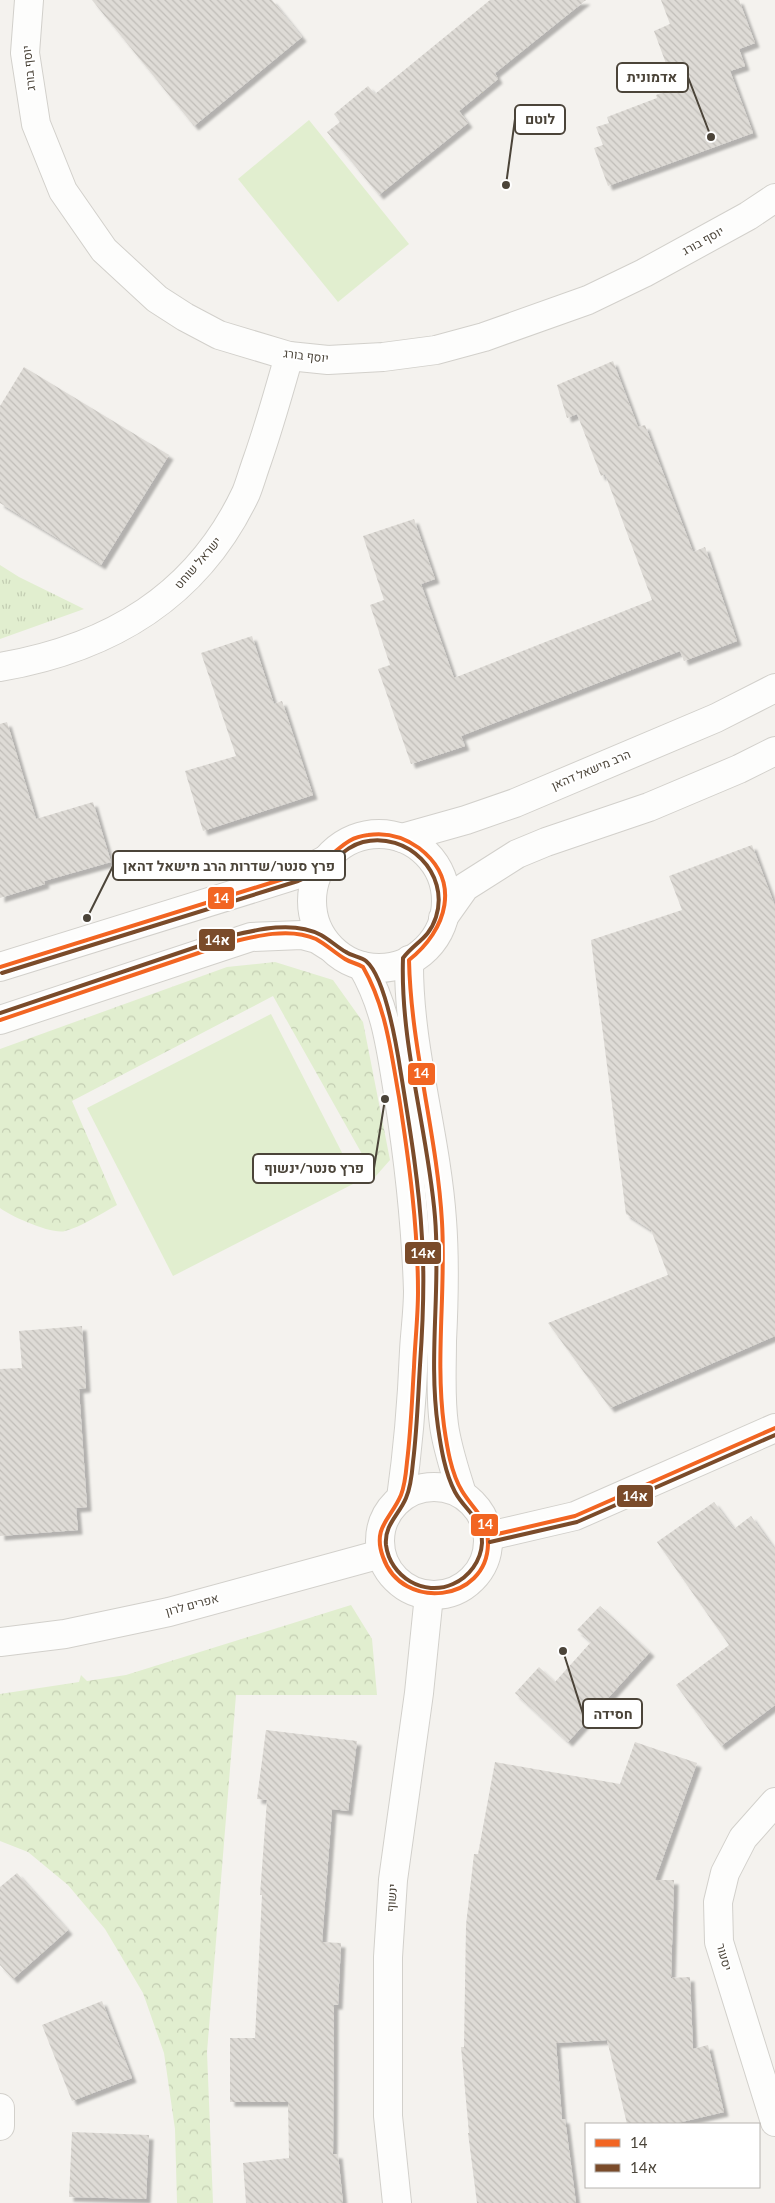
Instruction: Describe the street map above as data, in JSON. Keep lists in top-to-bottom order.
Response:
{
  "streets": {
    "street": [
      "יוסף בורג",
      "ישראל שוחט",
      "הרב מישאל דהאן",
      "אפרים לרון",
      "ינשוף",
      "יסעור"
    ]
  },
  "crossings": [
    ["יוסף בורג", "ישראל שוחט"],
    ["אפרים לרון", "ינשוף"]
  ],
  "places": [
    "אדמונית",
    "לוטם",
    "פרץ סנטר/שדרות הרב מישאל דהאן",
    "פרץ סנטר/ינשוף",
    "חסידה"
  ],
  "lines": ["transit line 14", "transit line 14א"],
  "legend": ["14", "14א"]
}
